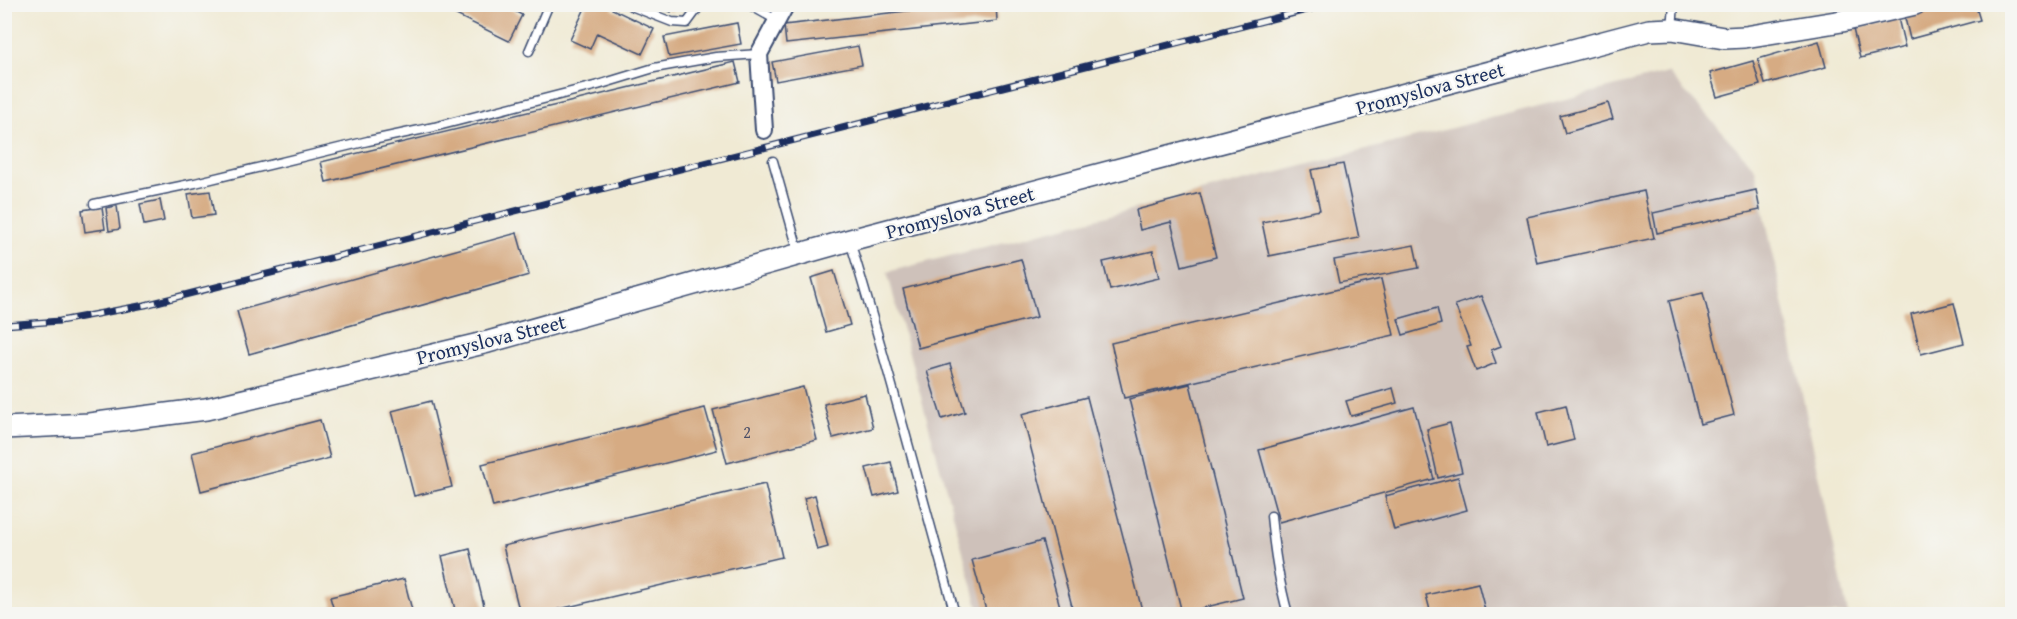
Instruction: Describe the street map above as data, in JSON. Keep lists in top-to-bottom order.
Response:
{
  "streets": {
    "street": ["Promyslova Street"]
  },
  "house_numbers": ["2"]
}
